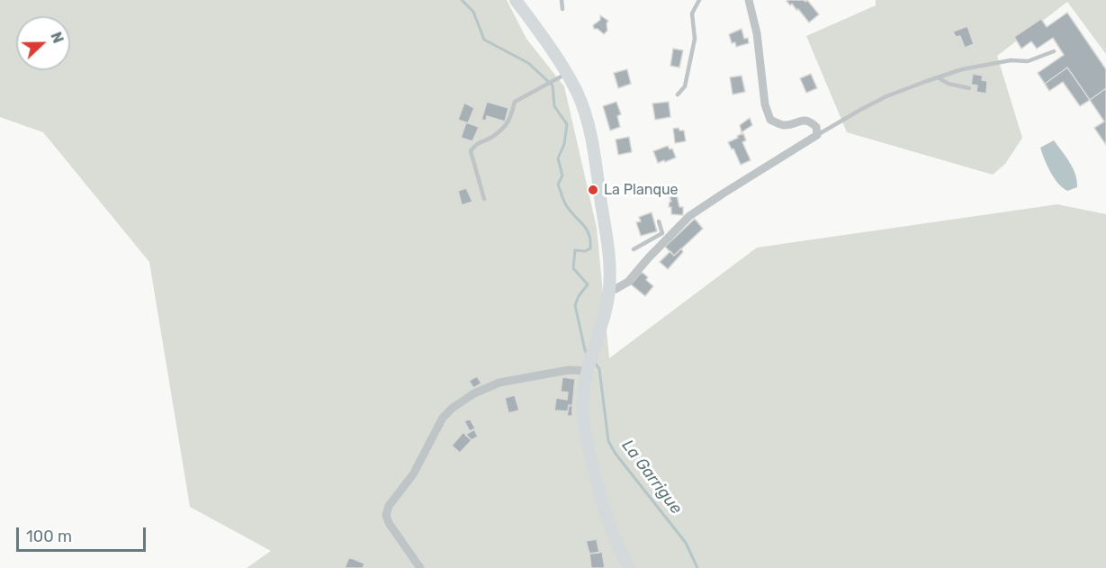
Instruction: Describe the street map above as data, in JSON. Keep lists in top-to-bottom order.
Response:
{
  "water": ["La Garrigue"],
  "places": ["La Planque"],
  "scale_bar": "100 m",
  "north": "right"
}
